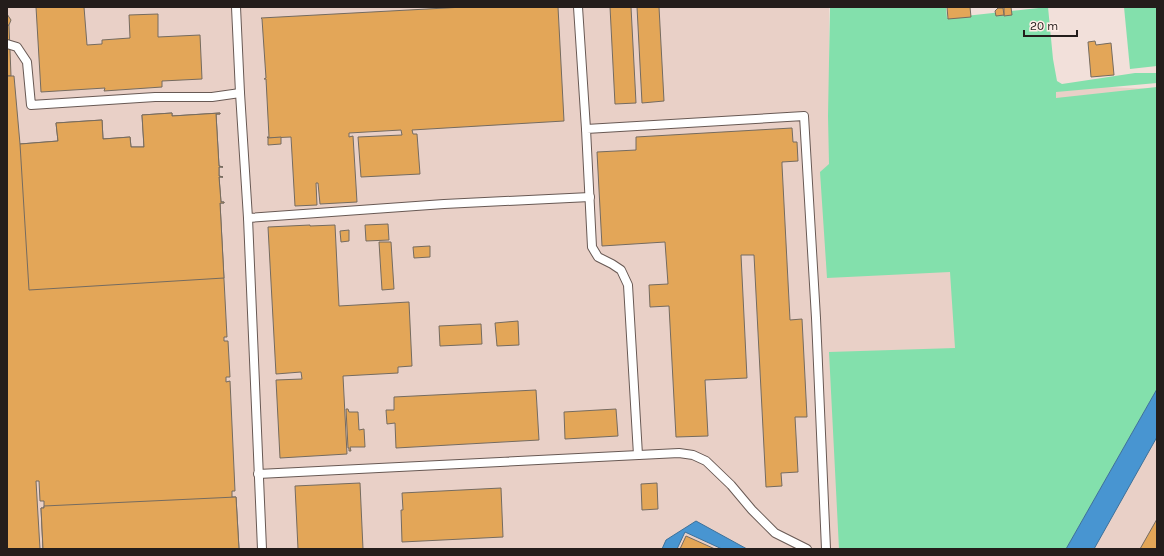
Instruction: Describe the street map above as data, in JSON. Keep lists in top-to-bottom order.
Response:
{
  "scale_bar": "20 m"
}
